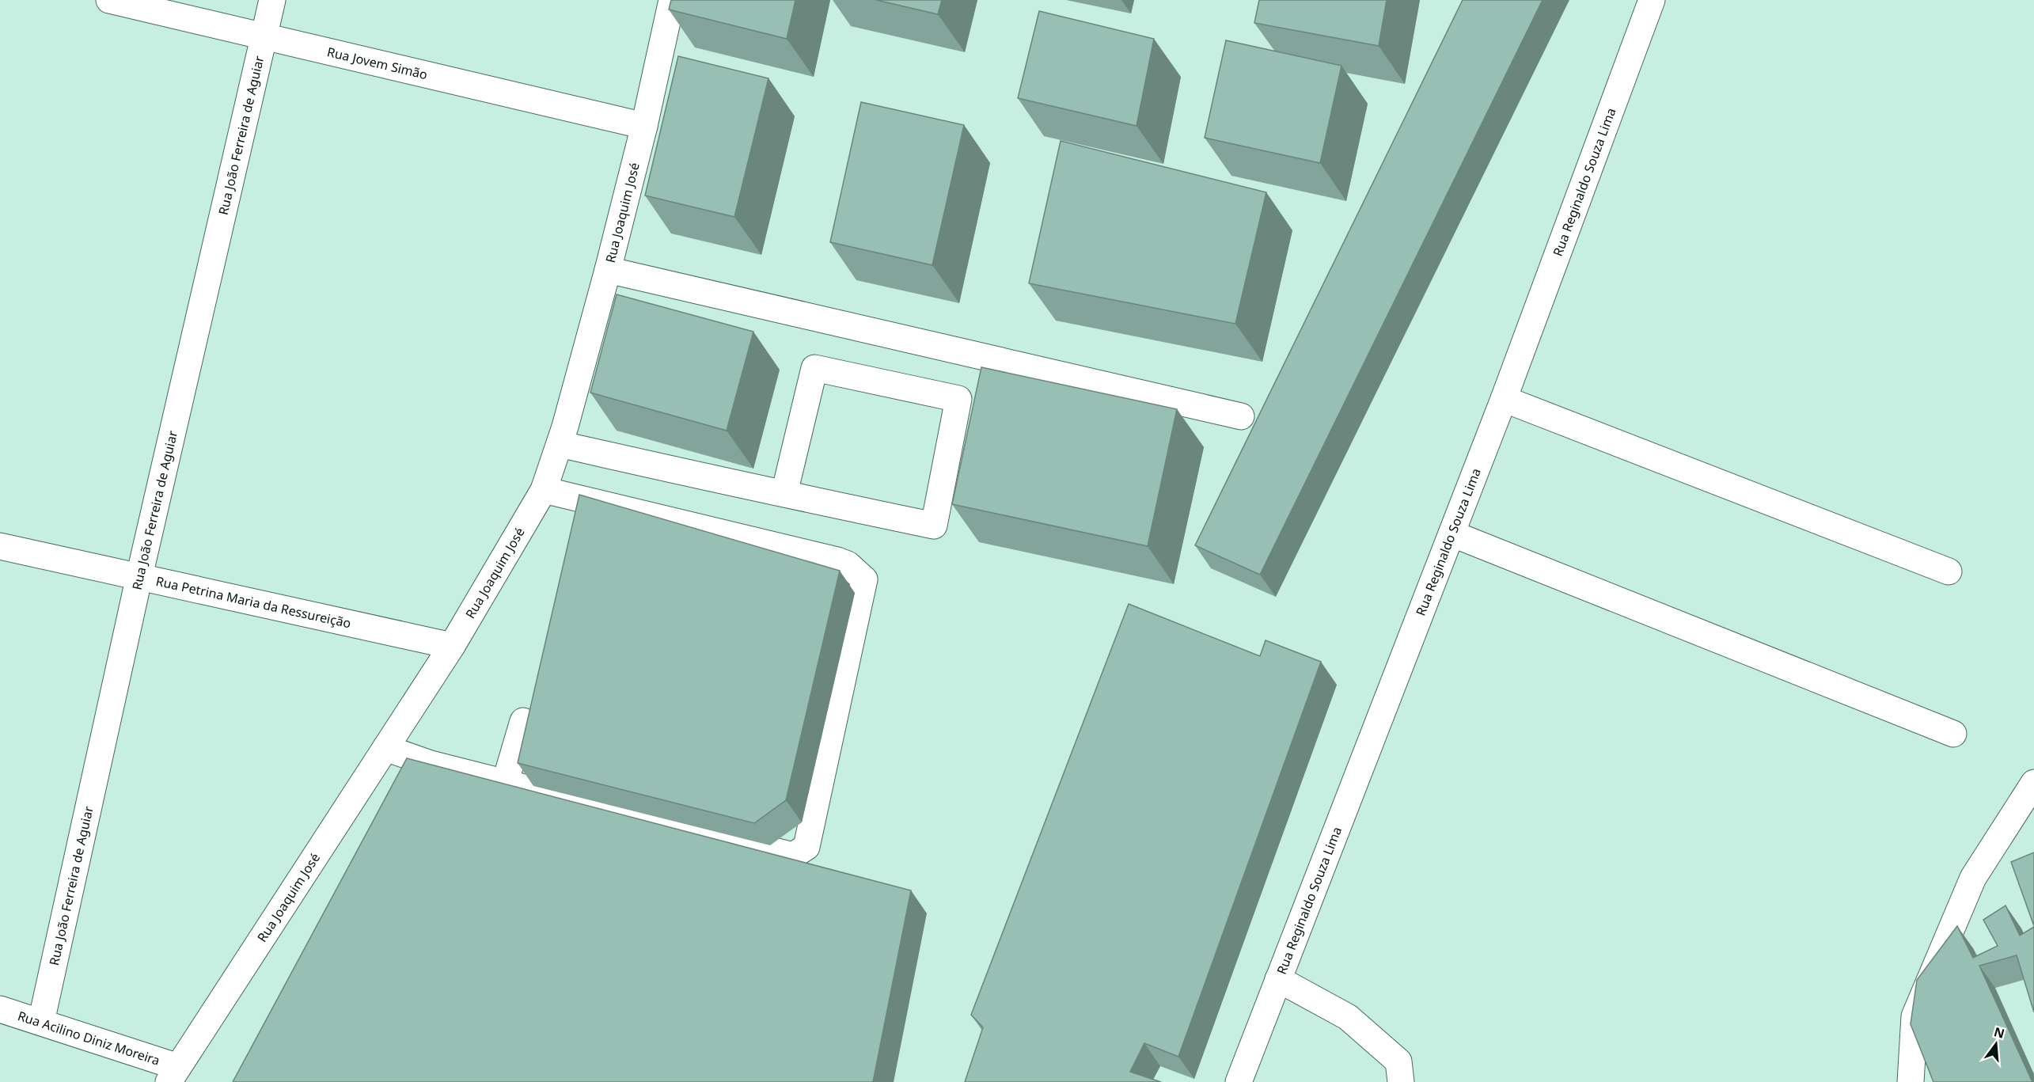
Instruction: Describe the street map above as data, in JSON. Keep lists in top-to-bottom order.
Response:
{
  "streets": {
    "street": [
      "Rua Jovem Simão",
      "Rua João Ferreira de Aguiar",
      "Rua Reginaldo Souza Lima",
      "Rua Joaquim José",
      "Rua Petrina Maria da Ressureição",
      "Rua Acilino Diniz Moreira"
    ]
  },
  "crossings": [
    ["Rua Jovem Simão", "Rua João Ferreira de Aguiar"],
    ["Rua Jovem Simão", "Rua Joaquim José"],
    ["Rua João Ferreira de Aguiar", "Rua Petrina Maria da Ressureição"],
    ["Rua João Ferreira de Aguiar", "Rua Acilino Diniz Moreira"],
    ["Rua Joaquim José", "Rua Petrina Maria da Ressureição"],
    ["Rua Joaquim José", "Rua Acilino Diniz Moreira"]
  ],
  "north": "top"
}
